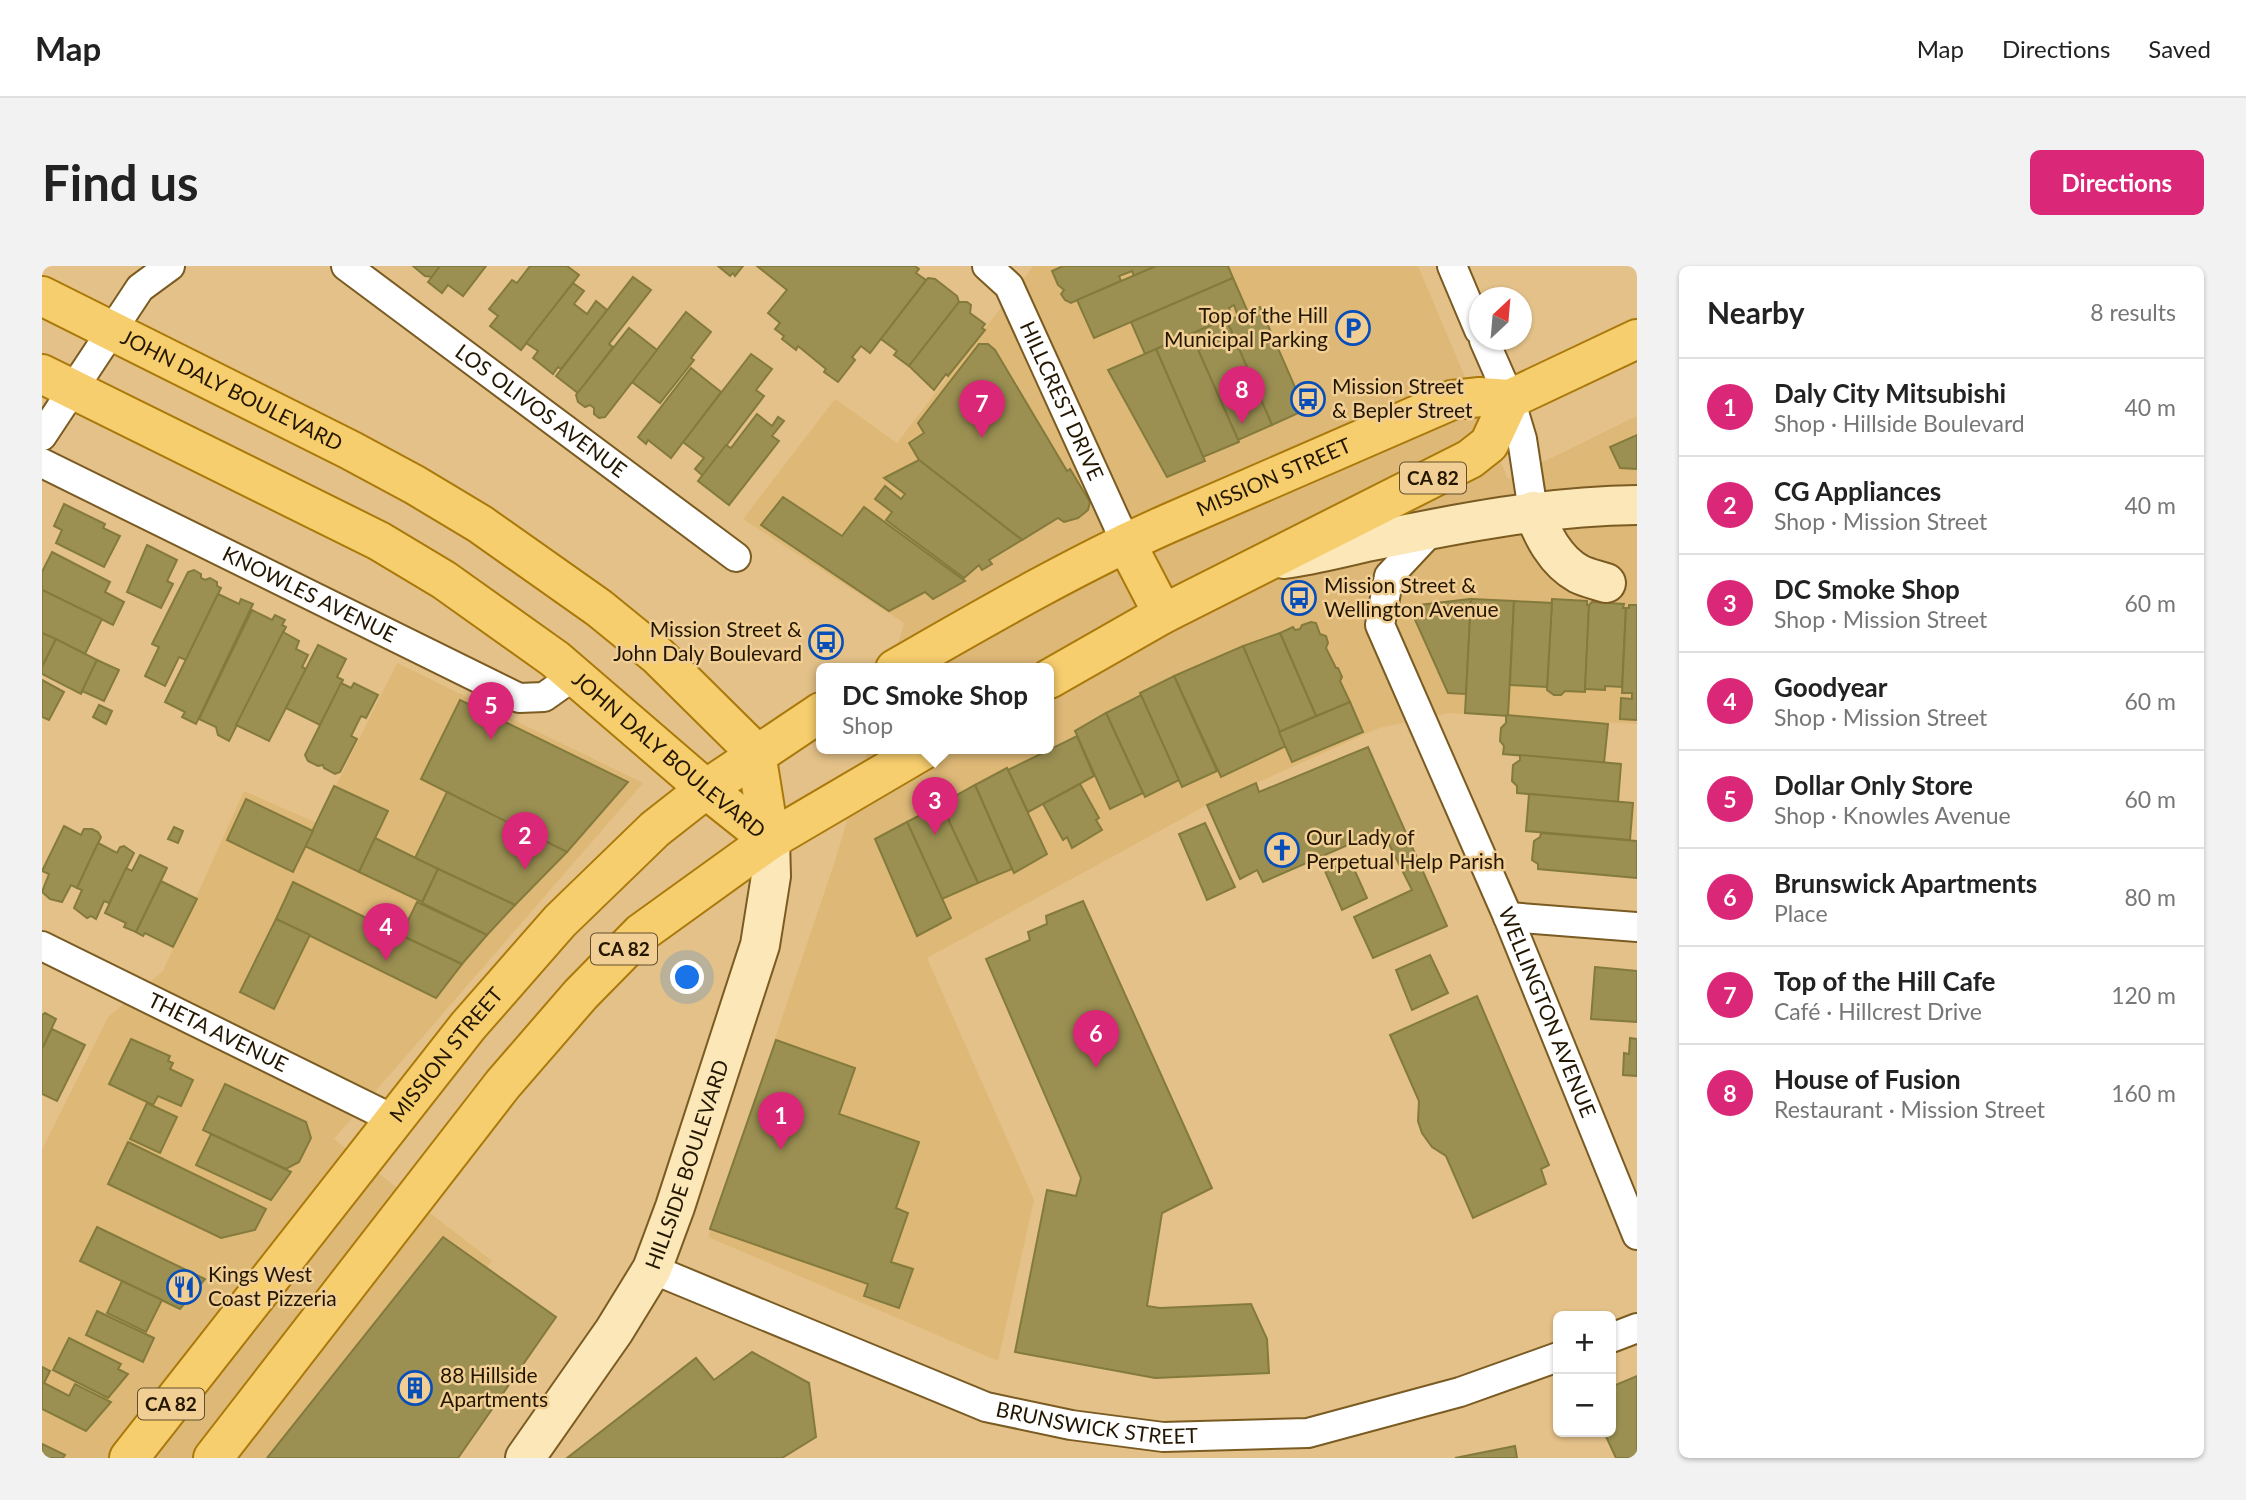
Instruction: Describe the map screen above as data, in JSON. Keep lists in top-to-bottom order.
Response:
{
  "streets": {
    "main road": [
      "JOHN DALY BOULEVARD",
      "MISSION STREET",
      "CA 82",
      "HILLSIDE BOULEVARD"
    ],
    "street": [
      "HILLCREST DRIVE",
      "LOS OLIVOS AVENUE",
      "KNOWLES AVENUE",
      "WELLINGTON AVENUE",
      "THETA AVENUE",
      "BRUNSWICK STREET"
    ]
  },
  "crossings": [
    ["JOHN DALY BOULEVARD", "MISSION STREET"],
    ["JOHN DALY BOULEVARD", "CA 82"],
    ["JOHN DALY BOULEVARD", "KNOWLES AVENUE"],
    ["JOHN DALY BOULEVARD", "HILLSIDE BOULEVARD"],
    ["HILLCREST DRIVE", "MISSION STREET"],
    ["MISSION STREET", "CA 82"],
    ["MISSION STREET", "THETA AVENUE"],
    ["CA 82", "HILLSIDE BOULEVARD"],
    ["HILLSIDE BOULEVARD", "BRUNSWICK STREET"]
  ],
  "places": {
    "parking": ["Top of the Hill Municipal Parking"],
    "bus stop": ["Mission Street & Bepler Street", "Mission Street & Wellington Avenue", "Mission Street & John Daly Boulevard"],
    "church": ["Our Lady of Perpetual Help Parish"],
    "restaurant": ["Kings West Coast Pizzeria"],
    "building": ["88 Hillside Apartments"]
  },
  "north": "top right",
  "page": {
    "header": "Map",
    "nav": ["Map", "Directions", "Saved"],
    "buttons": "Directions",
    "title": "Find us",
    "heading": ["Nearby", "8 results"],
    "list": [
      {
        "mark": "1",
        "name": "Daly City Mitsubishi",
        "note": "Shop · Hillside Boulevard",
        "value": "40 m"
      },
      {
        "mark": "2",
        "name": "CG Appliances",
        "note": "Shop · Mission Street",
        "value": "40 m"
      },
      {
        "mark": "3",
        "name": "DC Smoke Shop",
        "note": "Shop · Mission Street",
        "value": "60 m"
      },
      {
        "mark": "4",
        "name": "Goodyear",
        "note": "Shop · Mission Street",
        "value": "60 m"
      },
      {
        "mark": "5",
        "name": "Dollar Only Store",
        "note": "Shop · Knowles Avenue",
        "value": "60 m"
      },
      {
        "mark": "6",
        "name": "Brunswick Apartments",
        "note": "Place",
        "value": "80 m"
      },
      {
        "mark": "7",
        "name": "Top of the Hill Cafe",
        "note": "Café · Hillcrest Drive",
        "value": "120 m"
      },
      {
        "mark": "8",
        "name": "House of Fusion",
        "note": "Restaurant · Mission Street",
        "value": "160 m"
      }
    ],
    "pins": [
      "8",
      "7",
      "5",
      "3",
      "2",
      "4",
      "6",
      "1"
    ],
    "popup": ["DC Smoke Shop", "Shop"],
    "map_buttons": ["+", "−"]
  }
}
